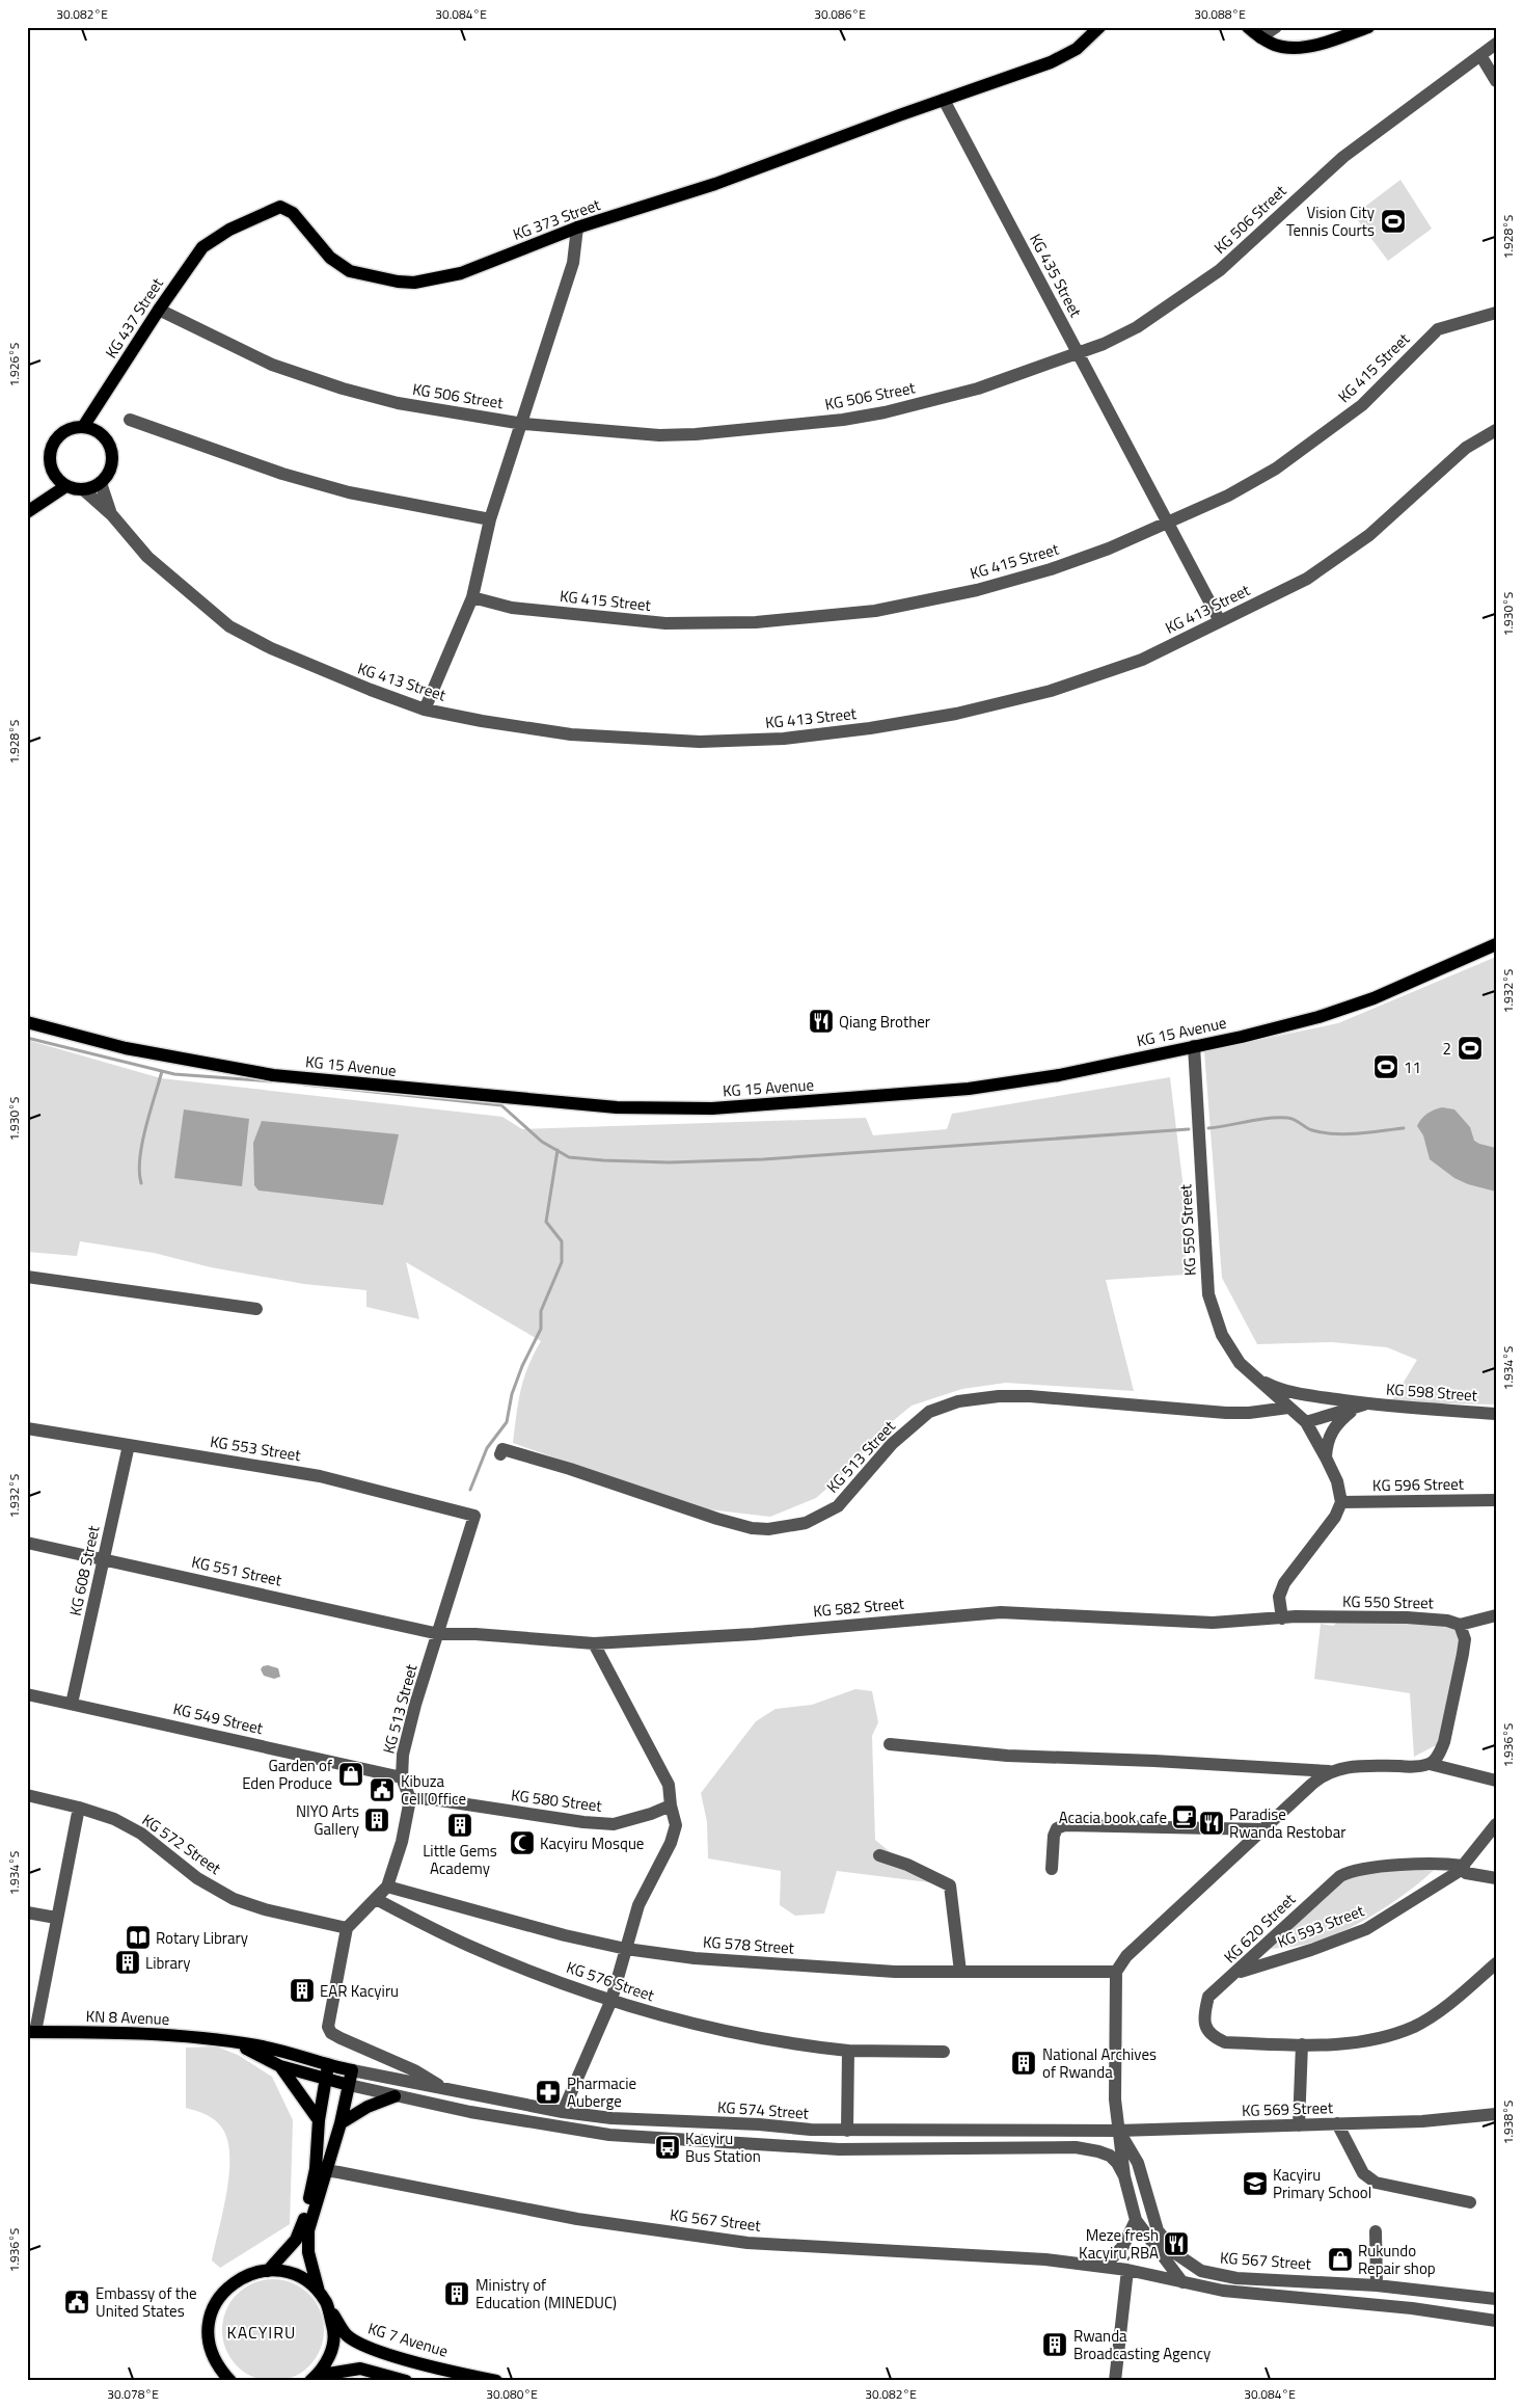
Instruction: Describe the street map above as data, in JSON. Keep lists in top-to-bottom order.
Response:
{
  "streets": {
    "main road": [
      "KG 373 Street",
      "KG 437 Street",
      "KG 15 Avenue",
      "KN 8 Avenue",
      "KG 7 Avenue"
    ],
    "street": [
      "KG 506 Street",
      "KG 435 Street",
      "KG 415 Street",
      "KG 413 Street",
      "KG 550 Street",
      "KG 598 Street",
      "KG 553 Street",
      "KG 513 Street",
      "KG 596 Street",
      "KG 608 Street",
      "KG 551 Street",
      "KG 582 Street",
      "KG 549 Street",
      "KG 580 Street",
      "KG 572 Street",
      "KG 593 Street",
      "KG 620 Street",
      "KG 578 Street",
      "KG 576 Street",
      "KG 569 Street",
      "KG 574 Street",
      "KG 567 Street"
    ]
  },
  "crossings": [
    ["KG 373 Street", "KG 435 Street"],
    ["KG 373 Street", "KG 437 Street"],
    ["KG 506 Street", "KG 435 Street"],
    ["KG 506 Street", "KG 437 Street"],
    ["KG 435 Street", "KG 415 Street"],
    ["KG 435 Street", "KG 413 Street"],
    ["KG 437 Street", "KG 413 Street"],
    ["KG 15 Avenue", "KG 550 Street"],
    ["KG 550 Street", "KG 598 Street"],
    ["KG 550 Street", "KG 513 Street"],
    ["KG 550 Street", "KG 596 Street"],
    ["KG 550 Street", "KG 582 Street"],
    ["KG 553 Street", "KG 513 Street"],
    ["KG 553 Street", "KG 608 Street"],
    ["KG 513 Street", "KG 551 Street"],
    ["KG 513 Street", "KG 582 Street"],
    ["KG 513 Street", "KG 549 Street"],
    ["KG 513 Street", "KG 580 Street"],
    ["KG 608 Street", "KG 551 Street"],
    ["KG 608 Street", "KG 549 Street"],
    ["KG 551 Street", "KG 582 Street"],
    ["KG 572 Street", "KG 574 Street"],
    ["KG 593 Street", "KG 620 Street"],
    ["KG 578 Street", "KG 567 Street"],
    ["KN 8 Avenue", "KG 574 Street"],
    ["KG 569 Street", "KG 574 Street"],
    ["KG 569 Street", "KG 567 Street"]
  ],
  "districts": ["KACYIRU"],
  "places": {
    "sports": ["Vision City Tennis Courts", "2", "11"],
    "restaurant": ["Qiang Brother", "Paradise Rwanda Restobar", "Meze fresh Kacyiru,RBA"],
    "shop": ["Garden of Eden Produce", "Rukundo Repair shop"],
    "public building": ["Kibuza Cell Office", "Embassy of the United States"],
    "cafe": ["Acacia book cafe"],
    "building": [
      "NIYO Arts Gallery",
      "Little Gems Academy",
      "Library",
      "EAR Kacyiru",
      "National Archives of Rwanda",
      "Ministry of Education (MINEDUC)",
      "Rwanda Broadcasting Agency"
    ],
    "mosque": ["Kacyiru Mosque"],
    "library": ["Rotary Library"],
    "pharmacy": ["Pharmacie Auberge"],
    "bus stop": ["Kacyiru Bus Station"],
    "school or university": ["Kacyiru Primary School"]
  },
  "coordinates": [
    "30.082°E",
    "30.084°E",
    "30.086°E",
    "30.088°E",
    "1.928°S",
    "1.926°S",
    "1.930°S",
    "1.932°S",
    "1.934°S",
    "1.936°S",
    "1.938°S",
    "30.078°E",
    "30.080°E"
  ]
}
